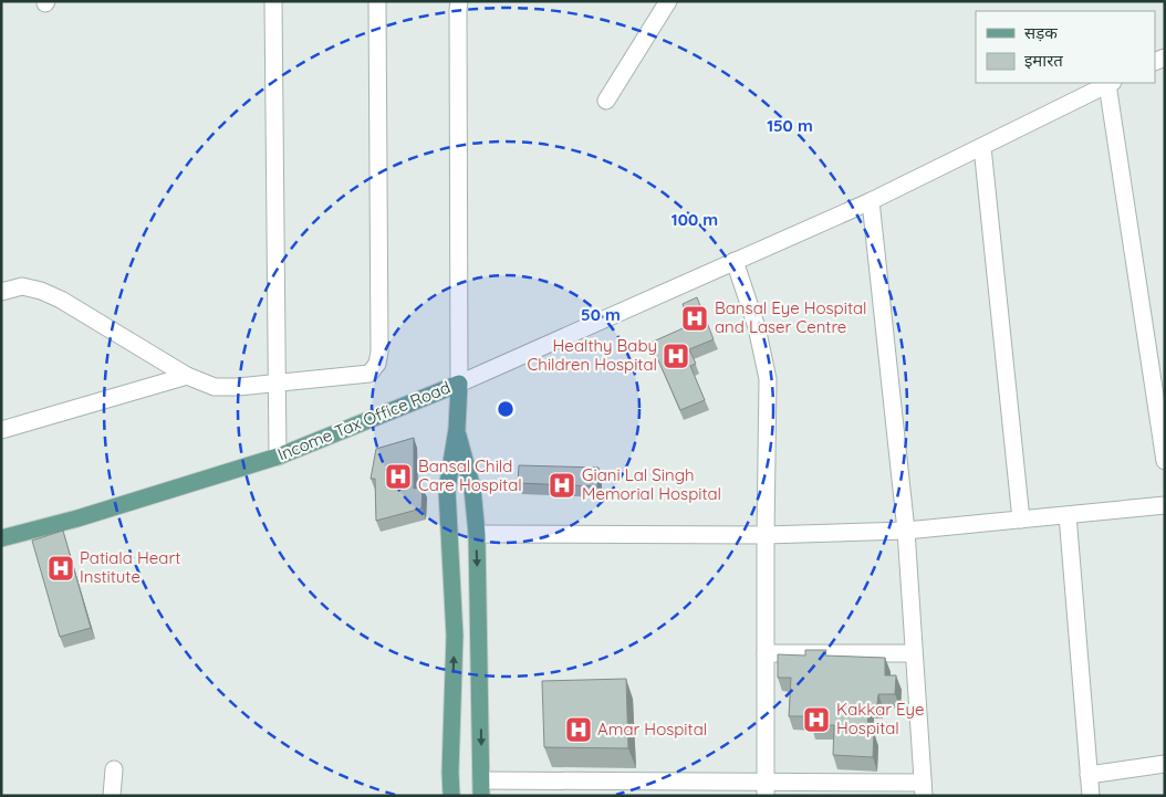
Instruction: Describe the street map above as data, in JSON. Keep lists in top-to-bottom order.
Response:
{
  "streets": {
    "main road": ["Income Tax Office Road"]
  },
  "places": {
    "hospital": [
      "Bansal Eye Hospital and Laser Centre",
      "Healthy Baby Children Hospital",
      "Bansal Child Care Hospital",
      "Giani Lal Singh Memorial Hospital",
      "Patiala Heart Institute",
      "Kakkar Eye Hospital",
      "Amar Hospital"
    ]
  },
  "legend": ["सड़क", "इमारत"],
  "rings": ["150 m", "100 m", "50 m"]
}
